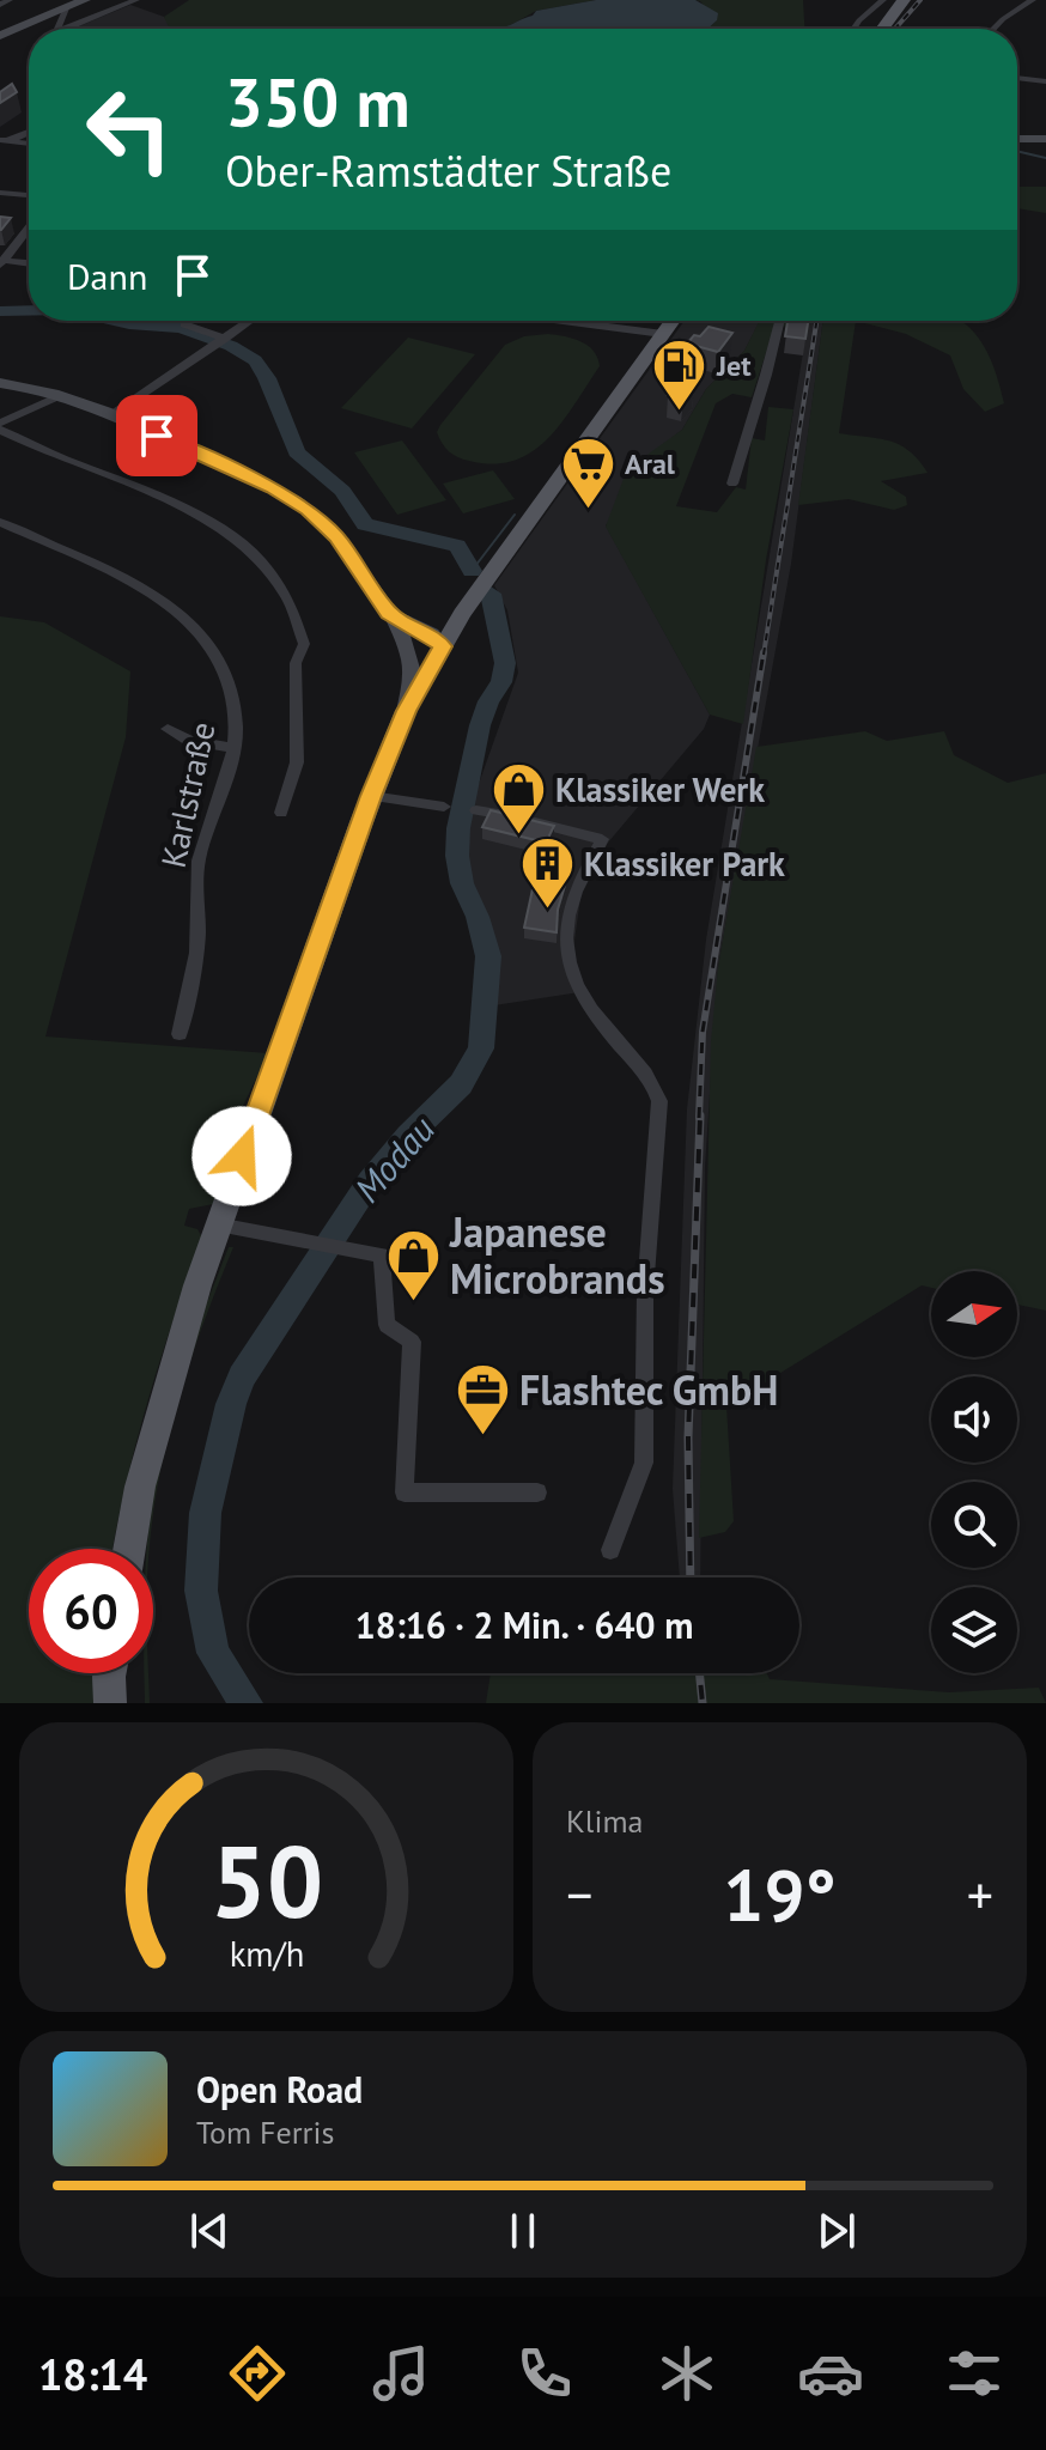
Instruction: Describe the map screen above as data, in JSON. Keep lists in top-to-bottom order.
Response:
{
  "streets": {
    "street": ["Karlstraße"]
  },
  "water": ["Modau"],
  "places": {
    "fuel station": ["Jet"],
    "supermarket": ["Aral"],
    "shop": ["Klassiker Werk", "Japanese Microbrands"],
    "building": ["Klassiker Park"],
    "office": ["Flashtec GmbH"]
  },
  "north": "right",
  "page": {
    "turn": ["350 m", "Ober-Ramstädter Straße"],
    "then": "Dann",
    "limit": "60",
    "trip": "18:16 · 2 Min. · 640 m",
    "tile": "Klima",
    "heat": ["−", "19°", "+"],
    "song": ["Open Road", "Tom Ferris"],
    "tabs": "18:14",
    "gauge": ["50", "km/h"]
  }
}
